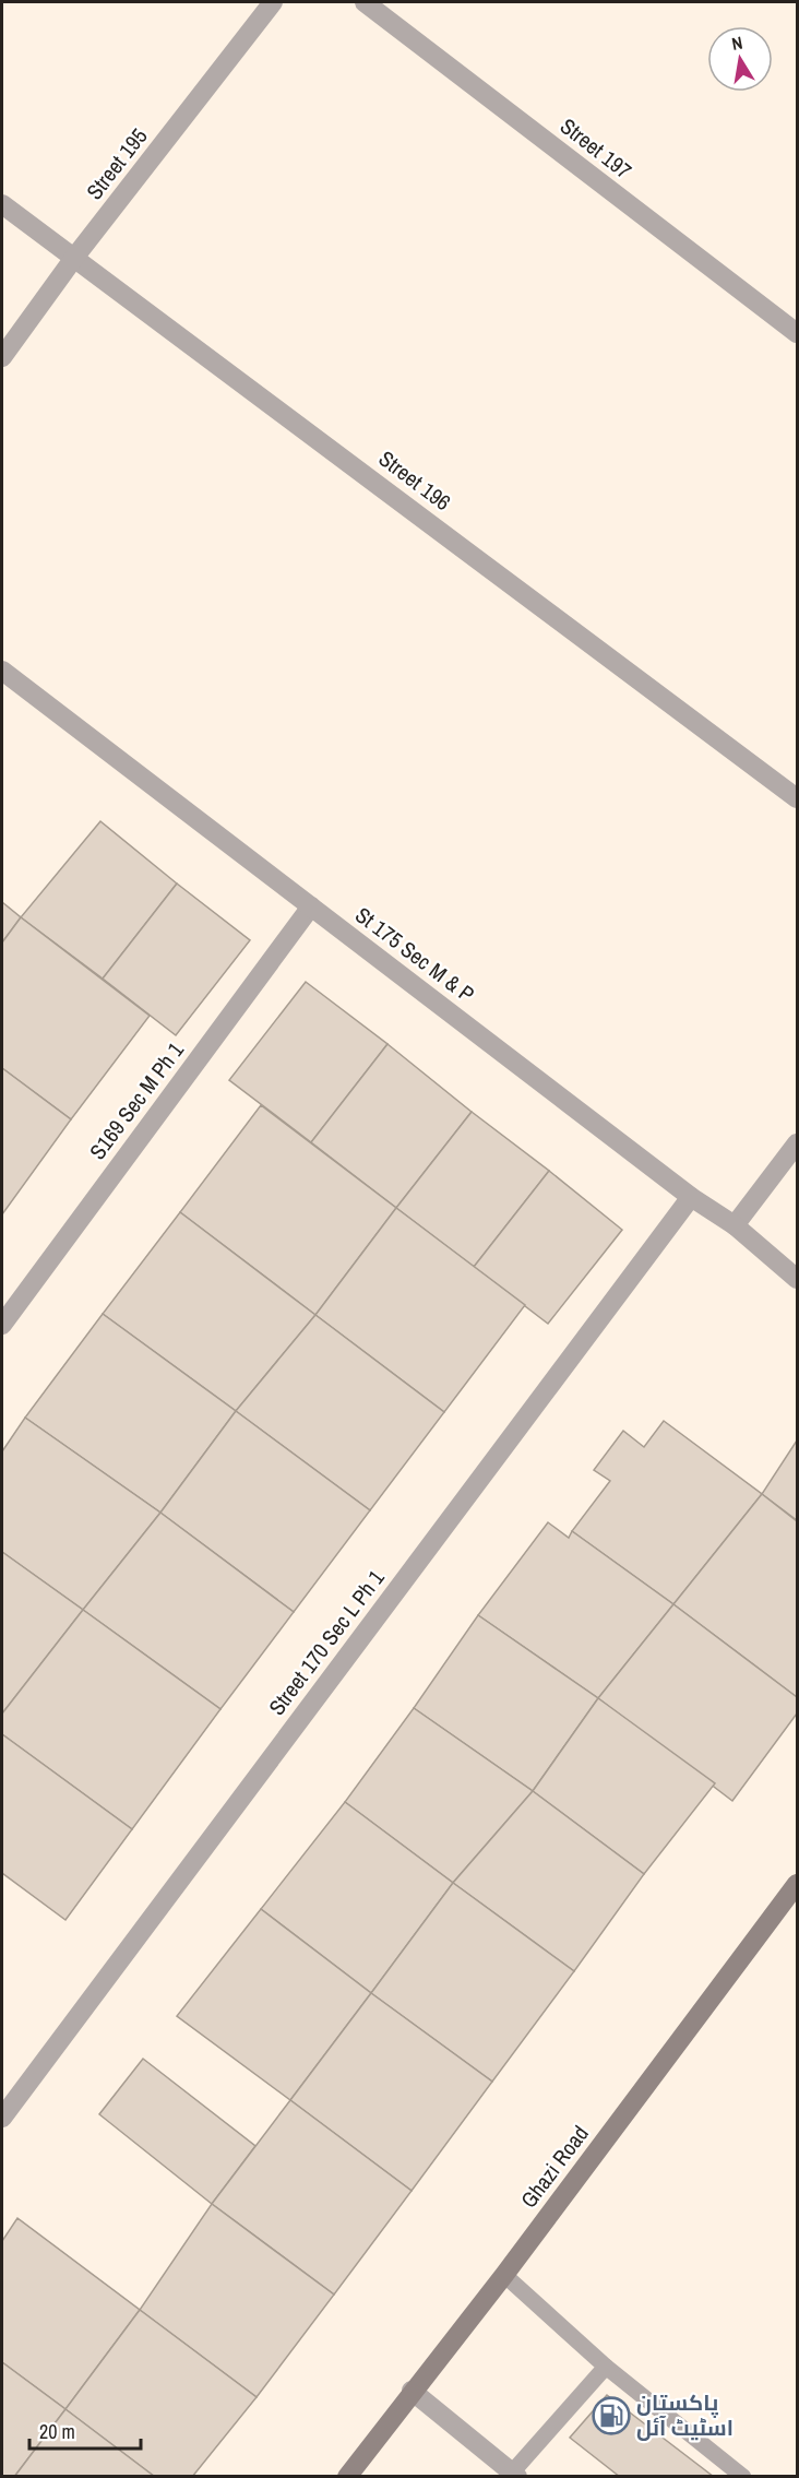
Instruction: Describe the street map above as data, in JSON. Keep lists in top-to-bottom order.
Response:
{
  "streets": {
    "main road": ["Ghazi Road"],
    "street": [
      "Street 197",
      "Street 195",
      "Street 196",
      "St 175 Sec M & P",
      "S169 Sec M Ph 1",
      "Street 170 Sec L Ph 1"
    ]
  },
  "crossings": [
    ["Street 195", "Street 196"],
    ["St 175 Sec M & P", "S169 Sec M Ph 1"],
    ["St 175 Sec M & P", "Street 170 Sec L Ph 1"]
  ],
  "places": {
    "fuel station": ["پاکستان اسٹیٹ آئل"]
  },
  "scale_bar": "20 m",
  "north": "top"
}
